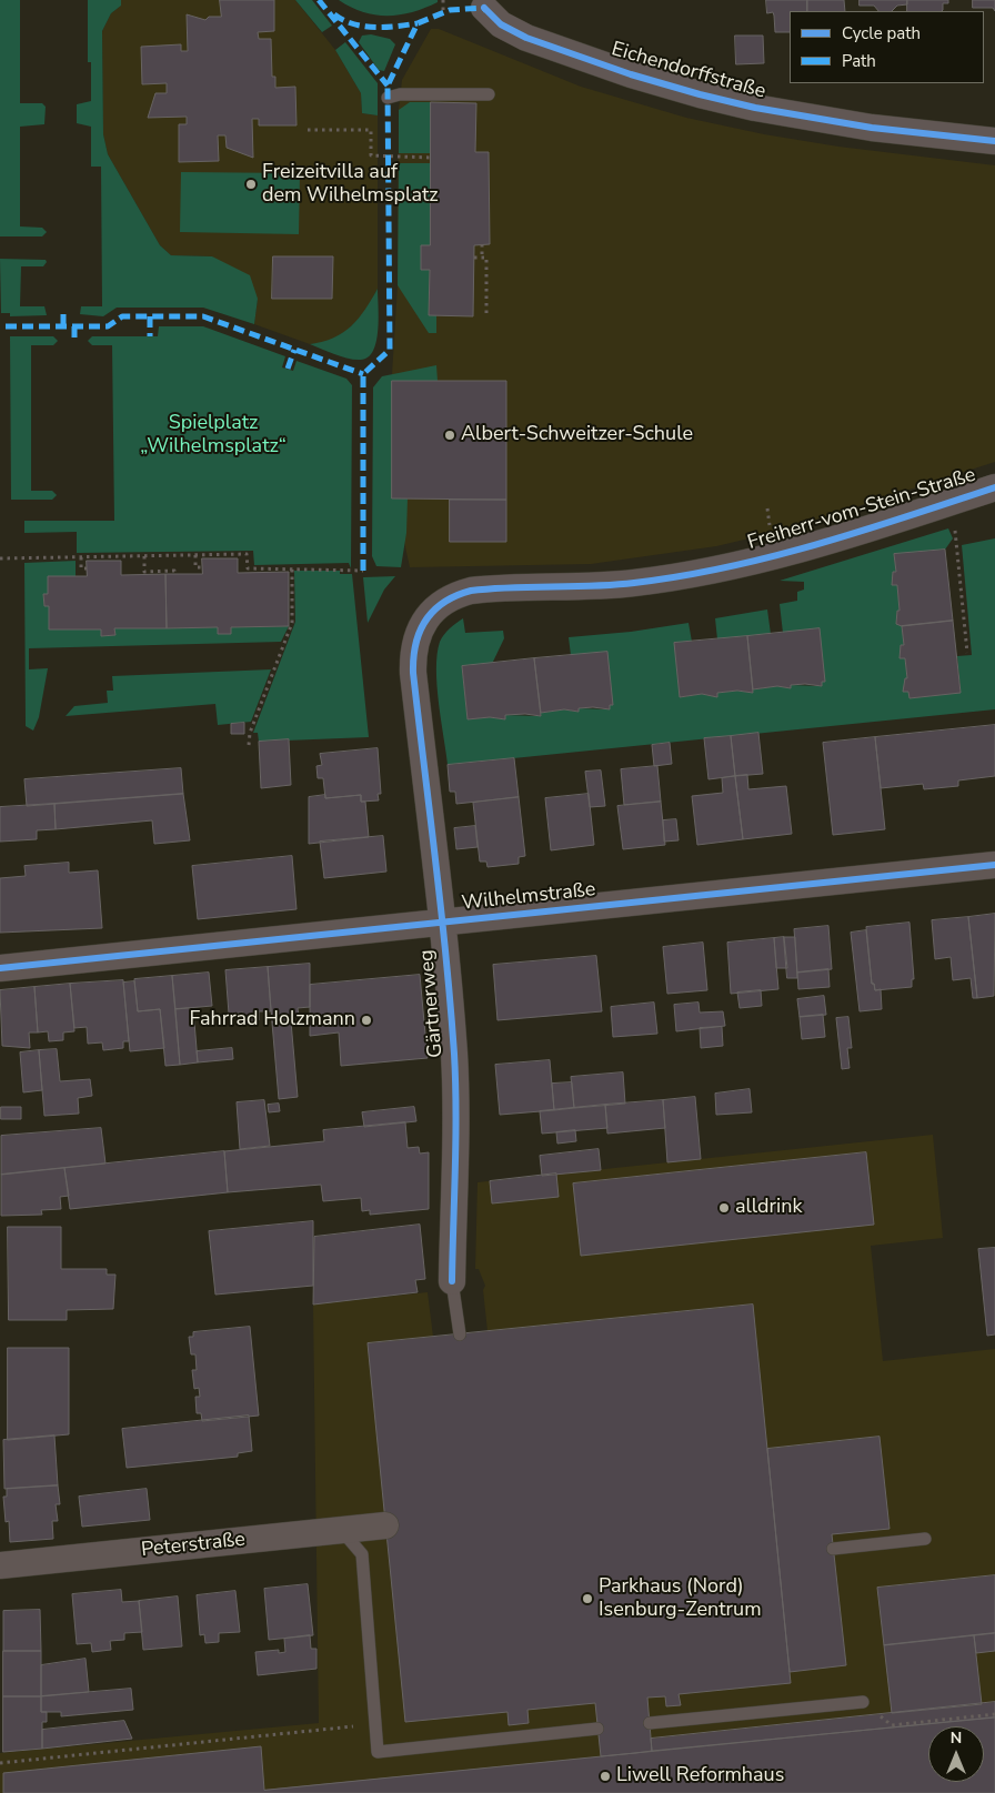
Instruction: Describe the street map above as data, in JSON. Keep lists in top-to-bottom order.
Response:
{
  "streets": {
    "street": [
      "Eichendorffstraße",
      "Freiherr-vom-Stein-Straße",
      "Wilhelmstraße",
      "Gärtnerweg",
      "Peterstraße"
    ]
  },
  "crossings": [
    ["Freiherr-vom-Stein-Straße", "Gärtnerweg"],
    ["Wilhelmstraße", "Gärtnerweg"]
  ],
  "parks": ["Spielplatz „Wilhelmsplatz“"],
  "places": [
    "Freizeitvilla auf dem Wilhelmsplatz",
    "Albert-Schweitzer-Schule",
    "Fahrrad Holzmann",
    "alldrink",
    "Parkhaus (Nord) Isenburg-Zentrum",
    "Liwell Reformhaus"
  ],
  "legend": ["Cycle path", "Path"],
  "north": "top"
}
